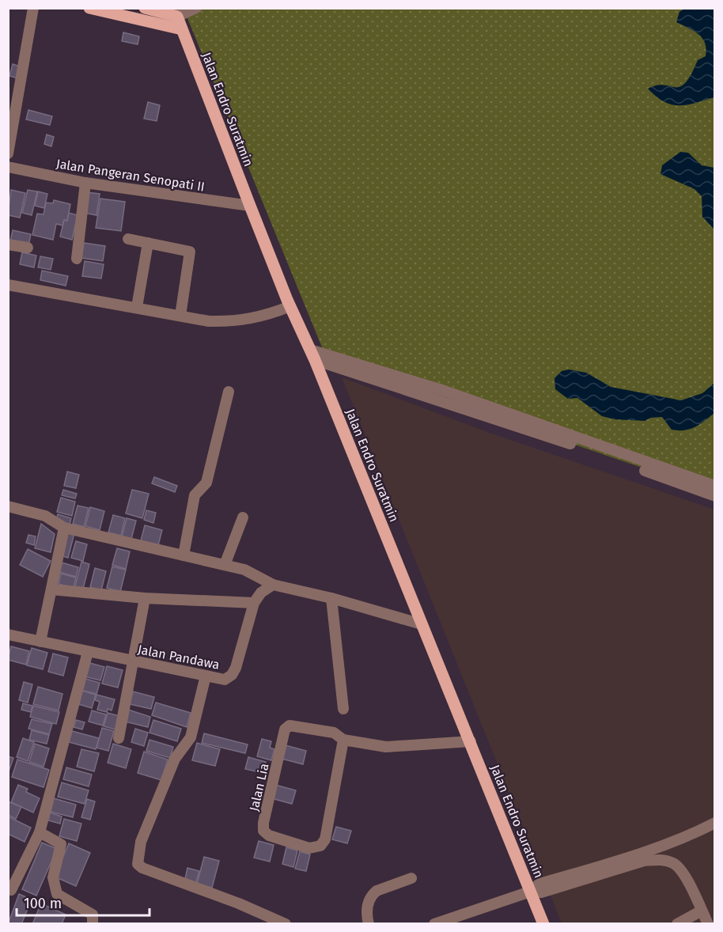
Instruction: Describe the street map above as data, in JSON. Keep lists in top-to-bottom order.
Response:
{
  "streets": {
    "main road": ["Jalan Endro Suratmin"],
    "street": ["Jalan Pangeran Senopati II", "Jalan Pandawa", "Jalan Lia"]
  },
  "crossings": [
    ["Jalan Endro Suratmin", "Jalan Pangeran Senopati II"],
    ["Jalan Endro Suratmin", "Jalan Lia"]
  ],
  "scale_bar": "100 m"
}
